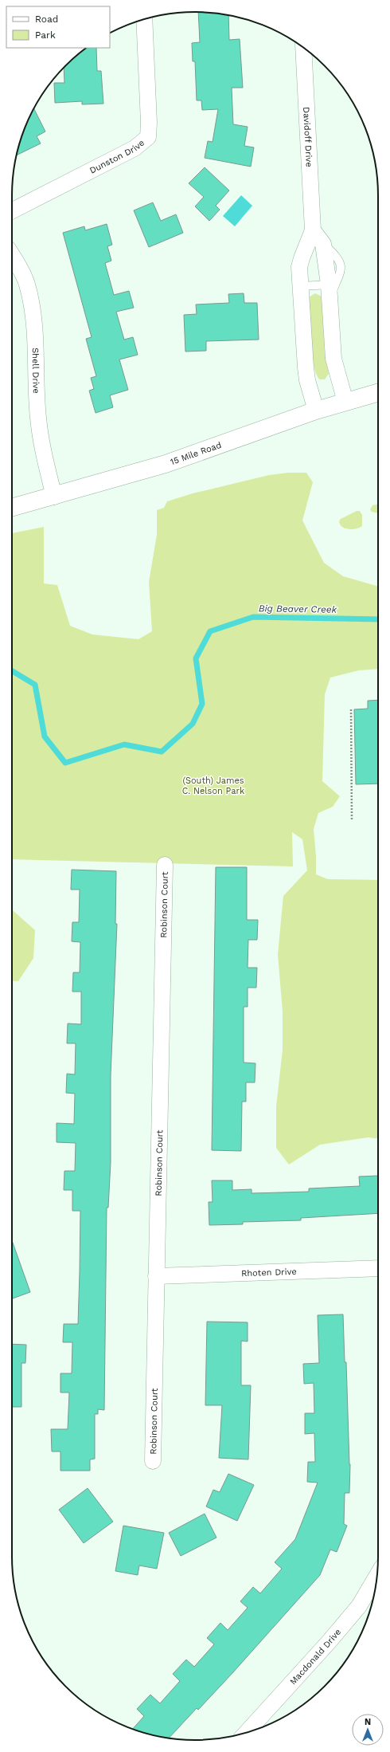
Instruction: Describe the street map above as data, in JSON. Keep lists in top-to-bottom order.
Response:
{
  "streets": {
    "main road": ["15 Mile Road"],
    "street": [
      "Davidoff Drive",
      "Dunston Drive",
      "Shell Drive",
      "Robinson Court",
      "Rhoten Drive",
      "Macdonald Drive"
    ]
  },
  "crossings": [
    ["Davidoff Drive", "15 Mile Road"],
    ["Shell Drive", "15 Mile Road"],
    ["Robinson Court", "Rhoten Drive"]
  ],
  "water": ["Big Beaver Creek"],
  "parks": ["(South) James C. Nelson Park"],
  "legend": ["Road", "Park"],
  "north": "top"
}
